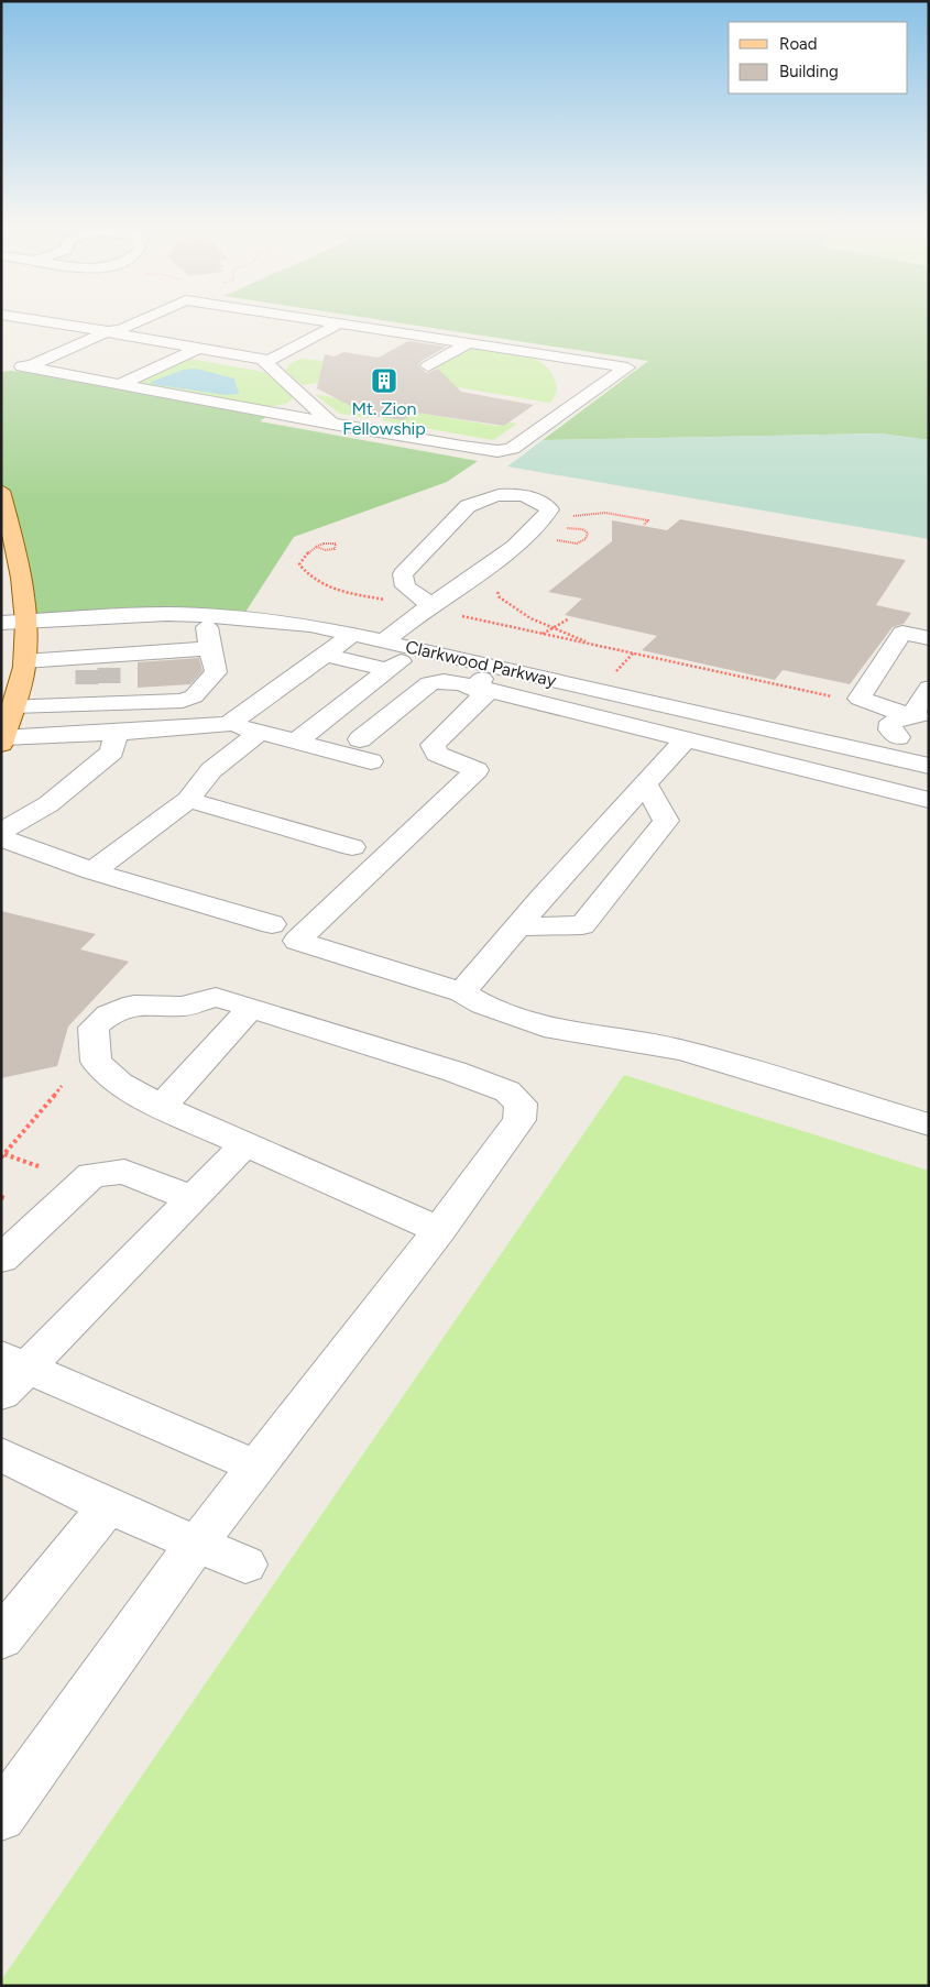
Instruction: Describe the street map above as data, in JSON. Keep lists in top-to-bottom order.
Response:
{
  "streets": {
    "street": ["Clarkwood Parkway"]
  },
  "places": {
    "building": ["Mt. Zion Fellowship"]
  },
  "legend": ["Road", "Building"]
}
